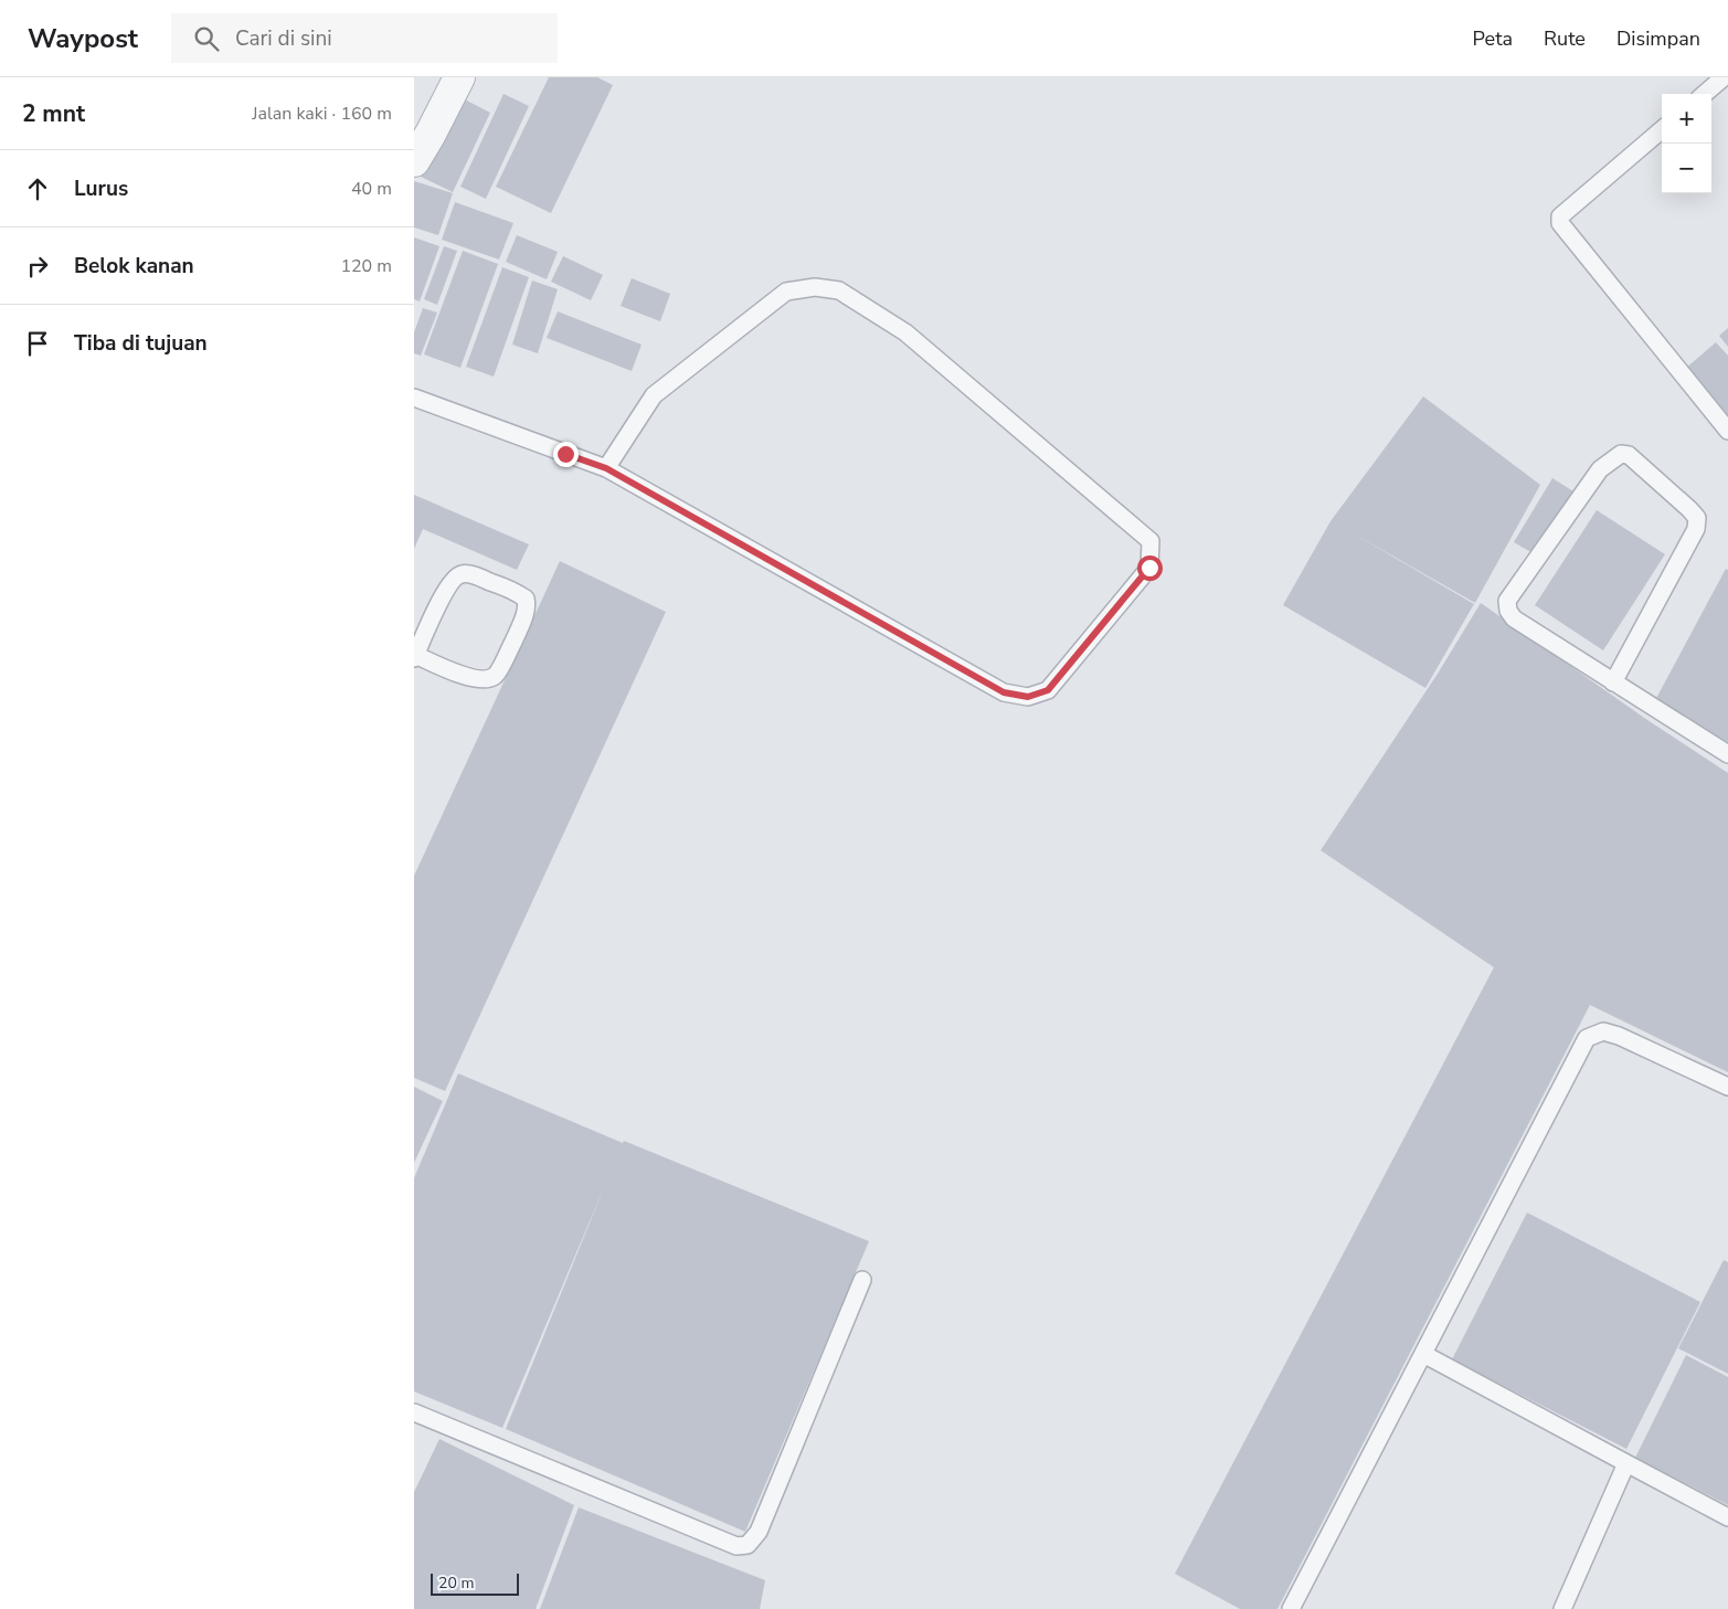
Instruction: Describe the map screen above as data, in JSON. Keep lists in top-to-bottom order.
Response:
{
  "scale_bar": "20 m",
  "page": {
    "header": "Waypost",
    "search": "Cari di sini",
    "nav": ["Peta", "Rute", "Disimpan"],
    "heading": ["2 mnt", "Jalan kaki · 160 m"],
    "map_buttons": ["+", "−"],
    "list": [
      ["Lurus", "40 m"],
      ["Belok kanan", "120 m"],
      "Tiba di tujuan"
    ],
    "scale": "20 m"
  }
}
